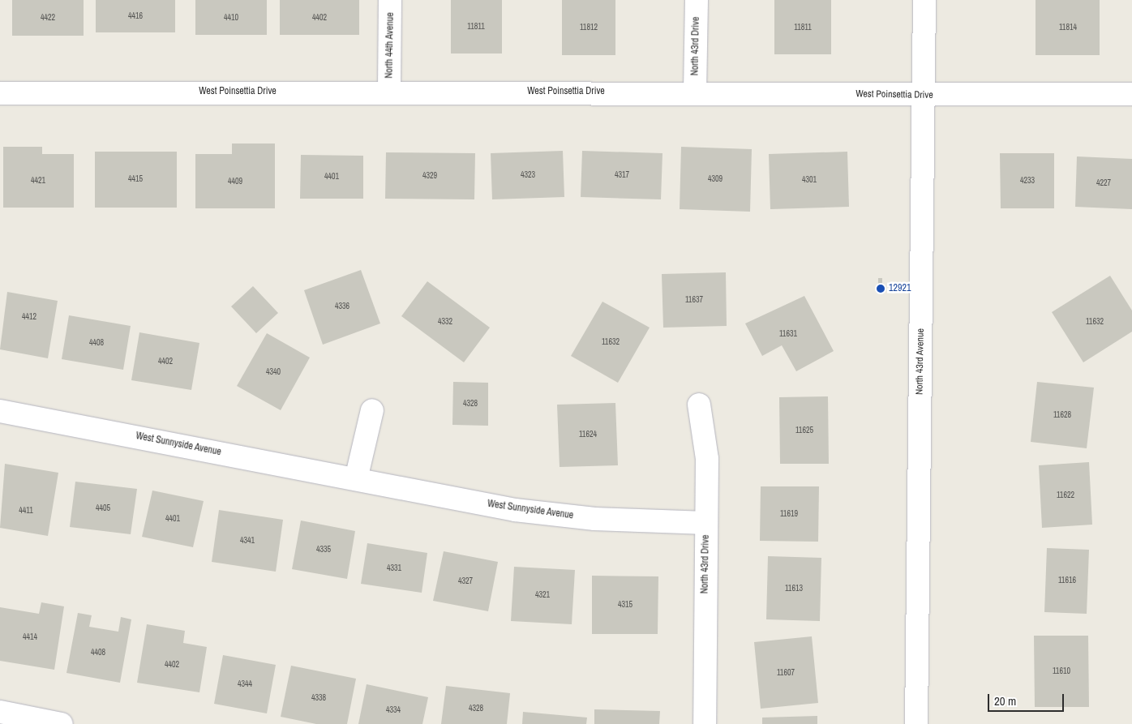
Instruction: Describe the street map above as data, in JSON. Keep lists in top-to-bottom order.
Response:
{
  "streets": {
    "street": [
      "North 44th Avenue",
      "North 43rd Drive",
      "West Poinsettia Drive",
      "North 43rd Avenue",
      "West Sunnyside Avenue"
    ]
  },
  "crossings": [
    ["North 44th Avenue", "West Poinsettia Drive"],
    ["North 43rd Drive", "West Poinsettia Drive"],
    ["North 43rd Drive", "West Sunnyside Avenue"],
    ["West Poinsettia Drive", "North 43rd Avenue"]
  ],
  "places": ["12921"],
  "house_numbers": [
    "4416",
    "4422",
    "4410",
    "4402",
    "11811",
    "11812",
    "11811",
    "11814",
    "4323",
    "4317",
    "4329",
    "4401",
    "4415",
    "4309",
    "4301",
    "4421",
    "4233",
    "4409",
    "4227",
    "11637",
    "4336",
    "4412",
    "4332",
    "11632",
    "11631",
    "11632",
    "4408",
    "4402",
    "4340",
    "4328",
    "11628",
    "11625",
    "11624",
    "11622",
    "4405",
    "4411",
    "11619",
    "4401",
    "4341",
    "4335",
    "4331",
    "11616",
    "4327",
    "11613",
    "4321",
    "4315",
    "4414",
    "4408",
    "4402",
    "11610",
    "11607",
    "4344",
    "4338",
    "4328",
    "4334"
  ],
  "scale_bar": "20 m"
}
